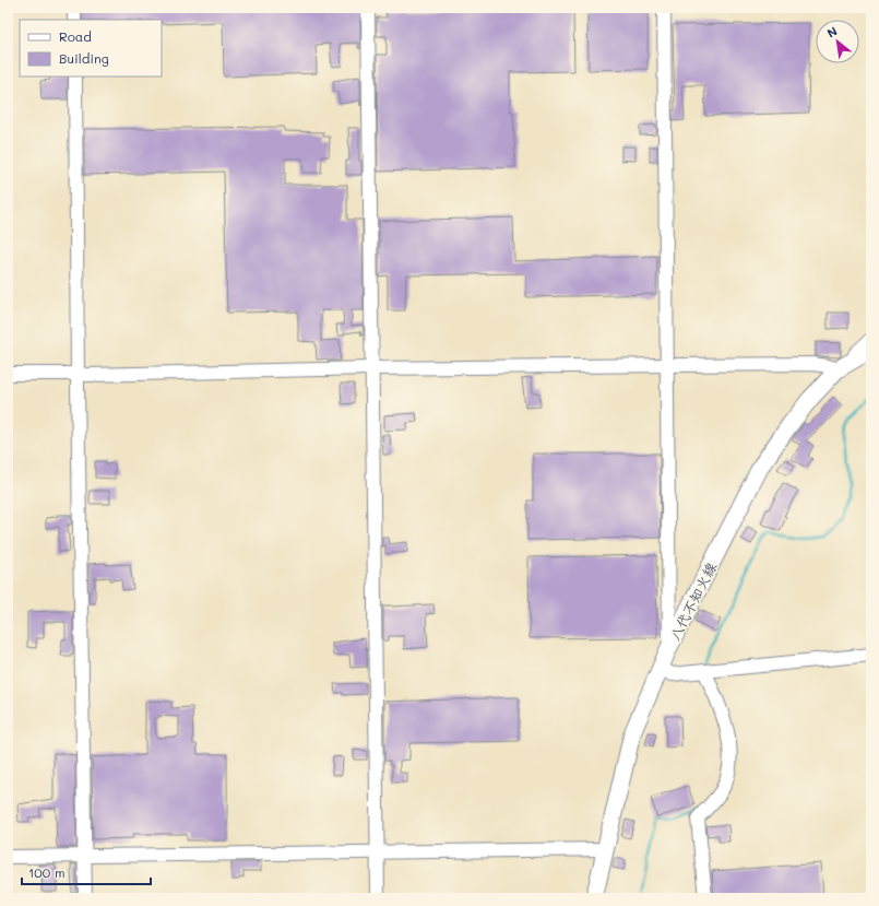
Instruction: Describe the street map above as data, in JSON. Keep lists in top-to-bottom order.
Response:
{
  "streets": {
    "main road": ["八代不知火線"]
  },
  "legend": ["Road", "Building"],
  "scale_bar": "100 m",
  "north": "top left"
}
